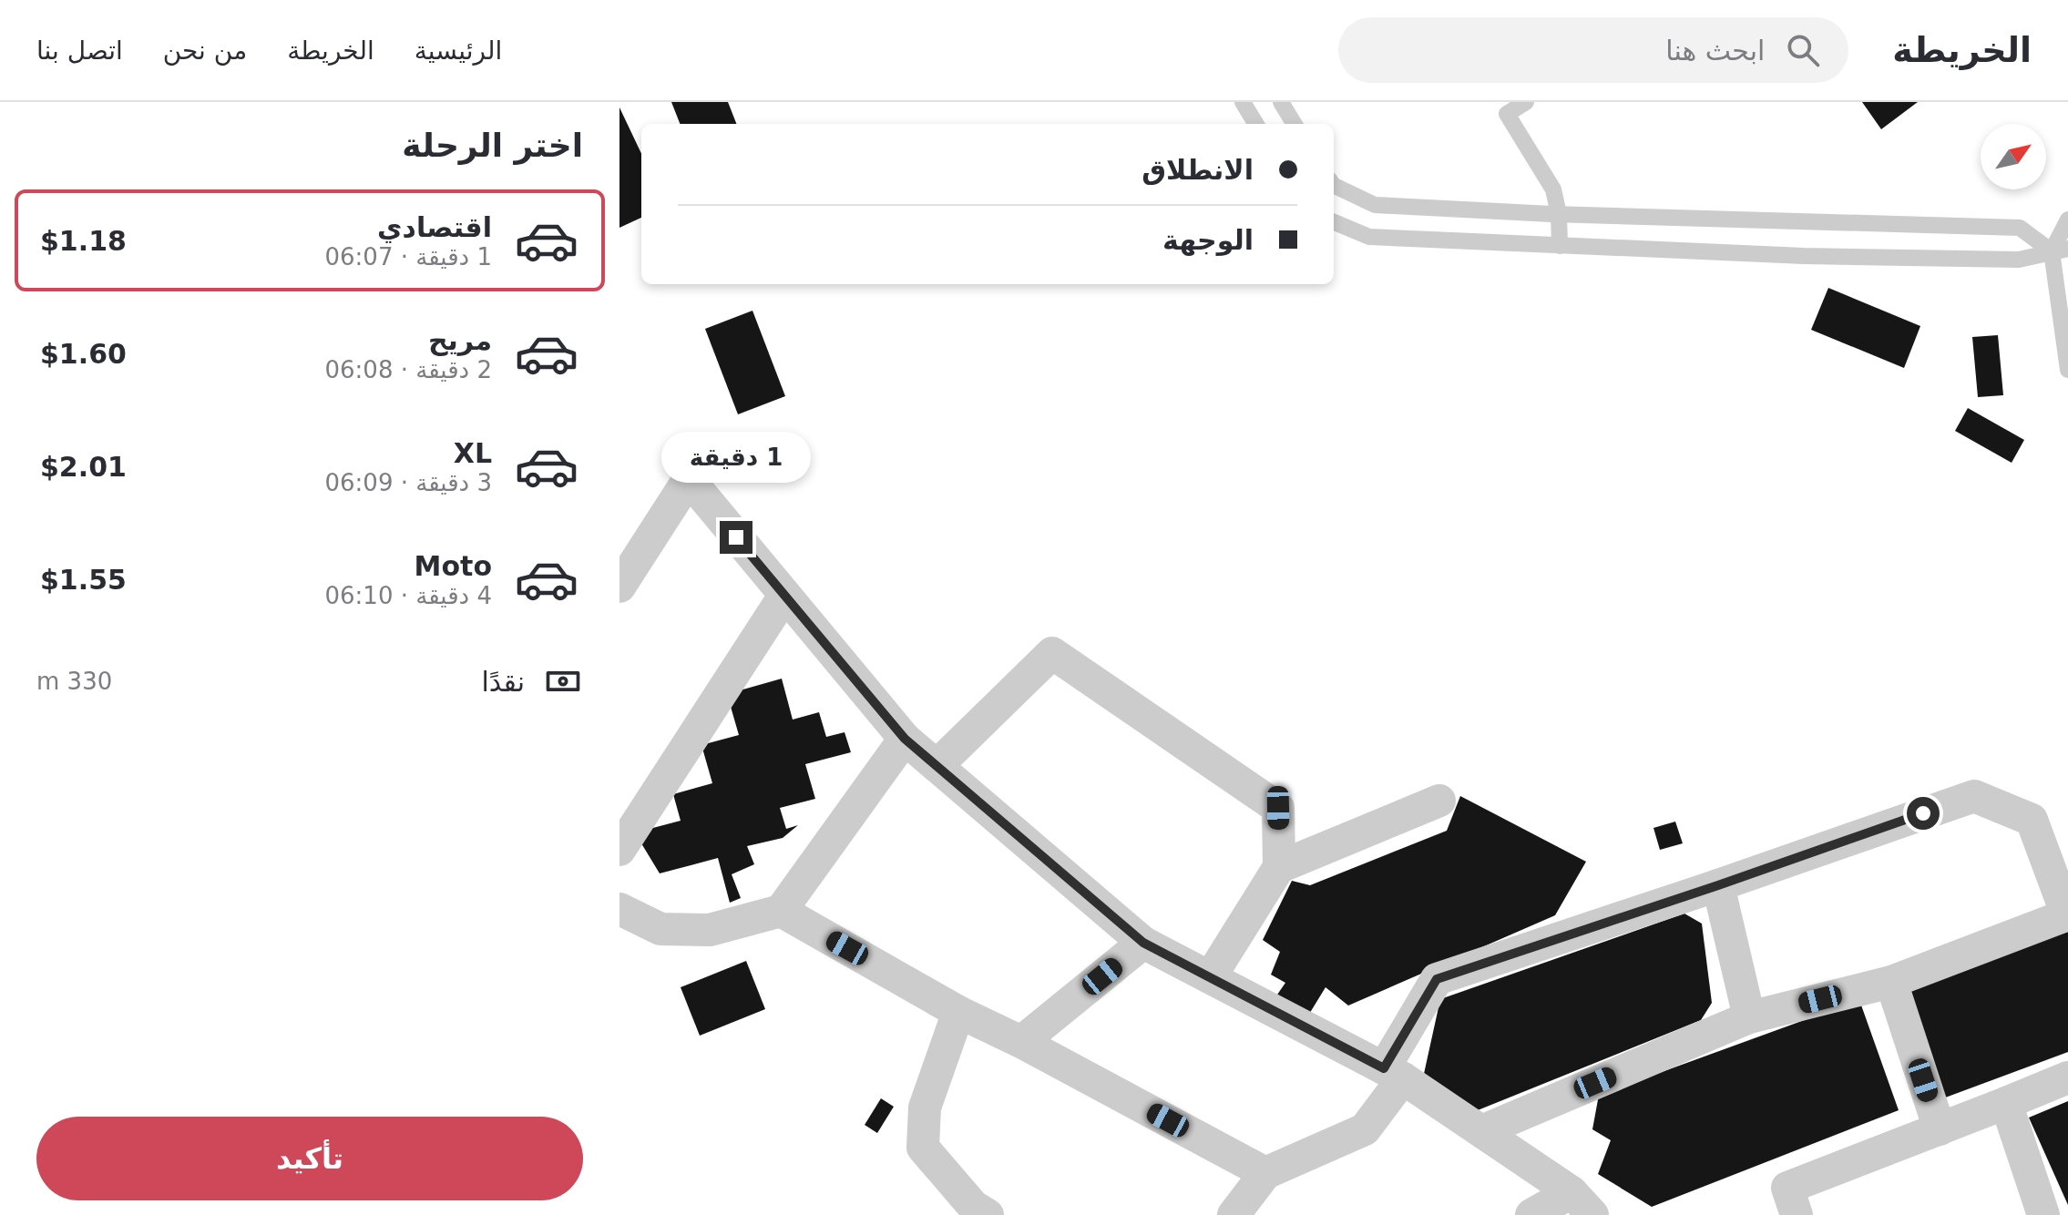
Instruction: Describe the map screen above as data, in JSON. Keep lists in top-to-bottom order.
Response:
{
  "north": "top right",
  "page": {
    "header": "الخريطة",
    "search": "ابحث هنا",
    "nav": [
      "الرئيسية",
      "الخريطة",
      "من نحن",
      "اتصل بنا"
    ],
    "heading": "اختر الرحلة",
    "banner": ["الانطلاق", "الوجهة"],
    "list": [
      {
        "name": "اقتصادي",
        "note": "1 دقيقة · 06:07",
        "value": "$1.18"
      },
      {
        "name": "مريح",
        "note": "2 دقيقة · 06:08",
        "value": "$1.60"
      },
      {
        "name": "XL",
        "note": "3 دقيقة · 06:09",
        "value": "$2.01"
      },
      {
        "name": "Moto",
        "note": "4 دقيقة · 06:10",
        "value": "$1.55"
      }
    ],
    "bubble": "1 دقيقة",
    "pay": ["نقدًا", "330 m"],
    "buttons": "تأكيد"
  }
}
